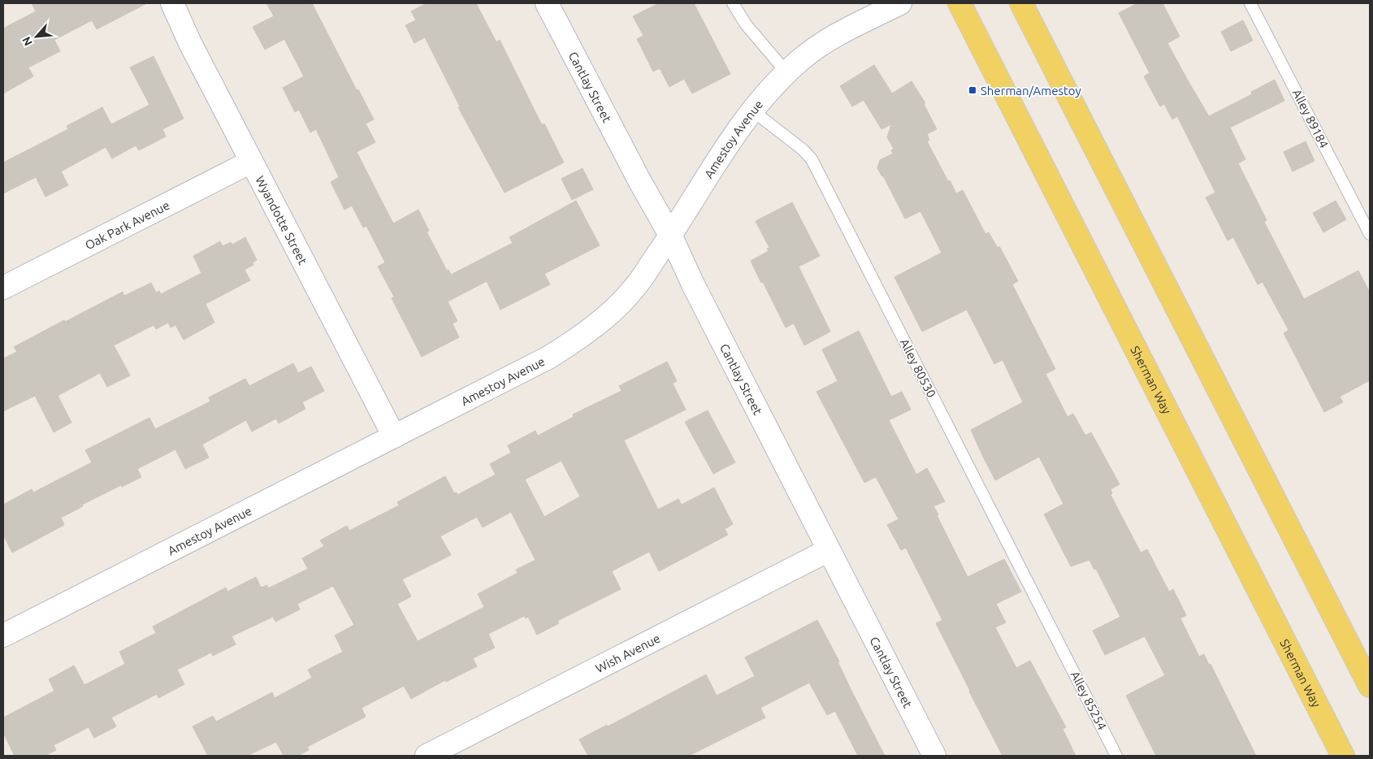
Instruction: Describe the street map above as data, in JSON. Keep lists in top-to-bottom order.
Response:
{
  "streets": {
    "main road": ["Sherman Way"],
    "street": [
      "Cantlay Street",
      "Amestoy Avenue",
      "Wyandotte Street",
      "Oak Park Avenue",
      "Wish Avenue"
    ],
    "lane": ["Alley 89184", "Alley 80530", "Alley 85254"]
  },
  "crossings": [
    ["Cantlay Street", "Amestoy Avenue"],
    ["Cantlay Street", "Wish Avenue"],
    ["Amestoy Avenue", "Wyandotte Street"],
    ["Amestoy Avenue", "Alley 80530"],
    ["Wyandotte Street", "Oak Park Avenue"],
    ["Alley 80530", "Alley 85254"]
  ],
  "places": {
    "transit": ["Sherman/Amestoy"]
  },
  "north": "bottom left"
}
